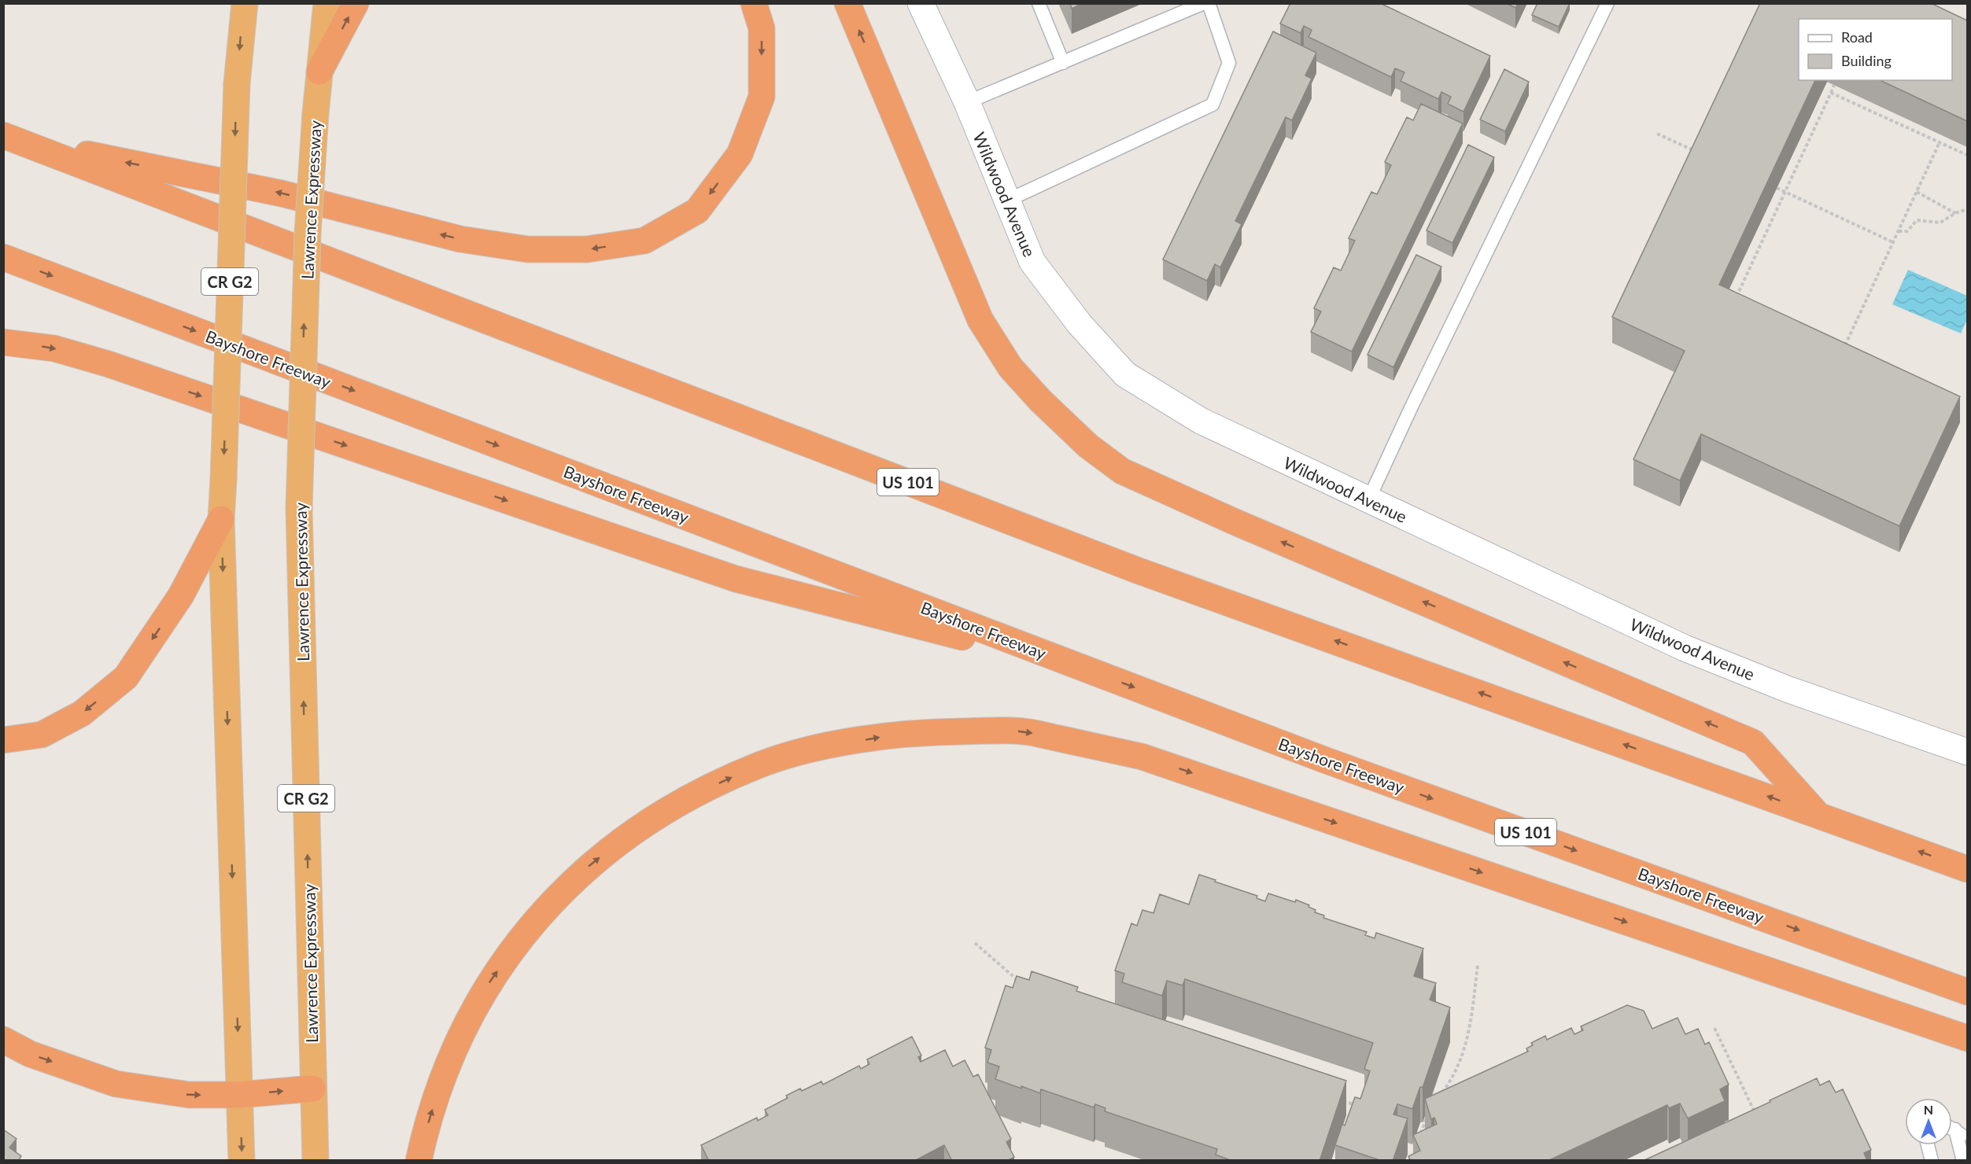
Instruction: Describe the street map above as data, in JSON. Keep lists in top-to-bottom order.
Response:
{
  "streets": {
    "highway": [
      "Lawrence Expressway",
      "CR G2",
      "Bayshore Freeway",
      "US 101"
    ],
    "street": ["Wildwood Avenue"]
  },
  "legend": ["Road", "Building"],
  "north": "top"
}
